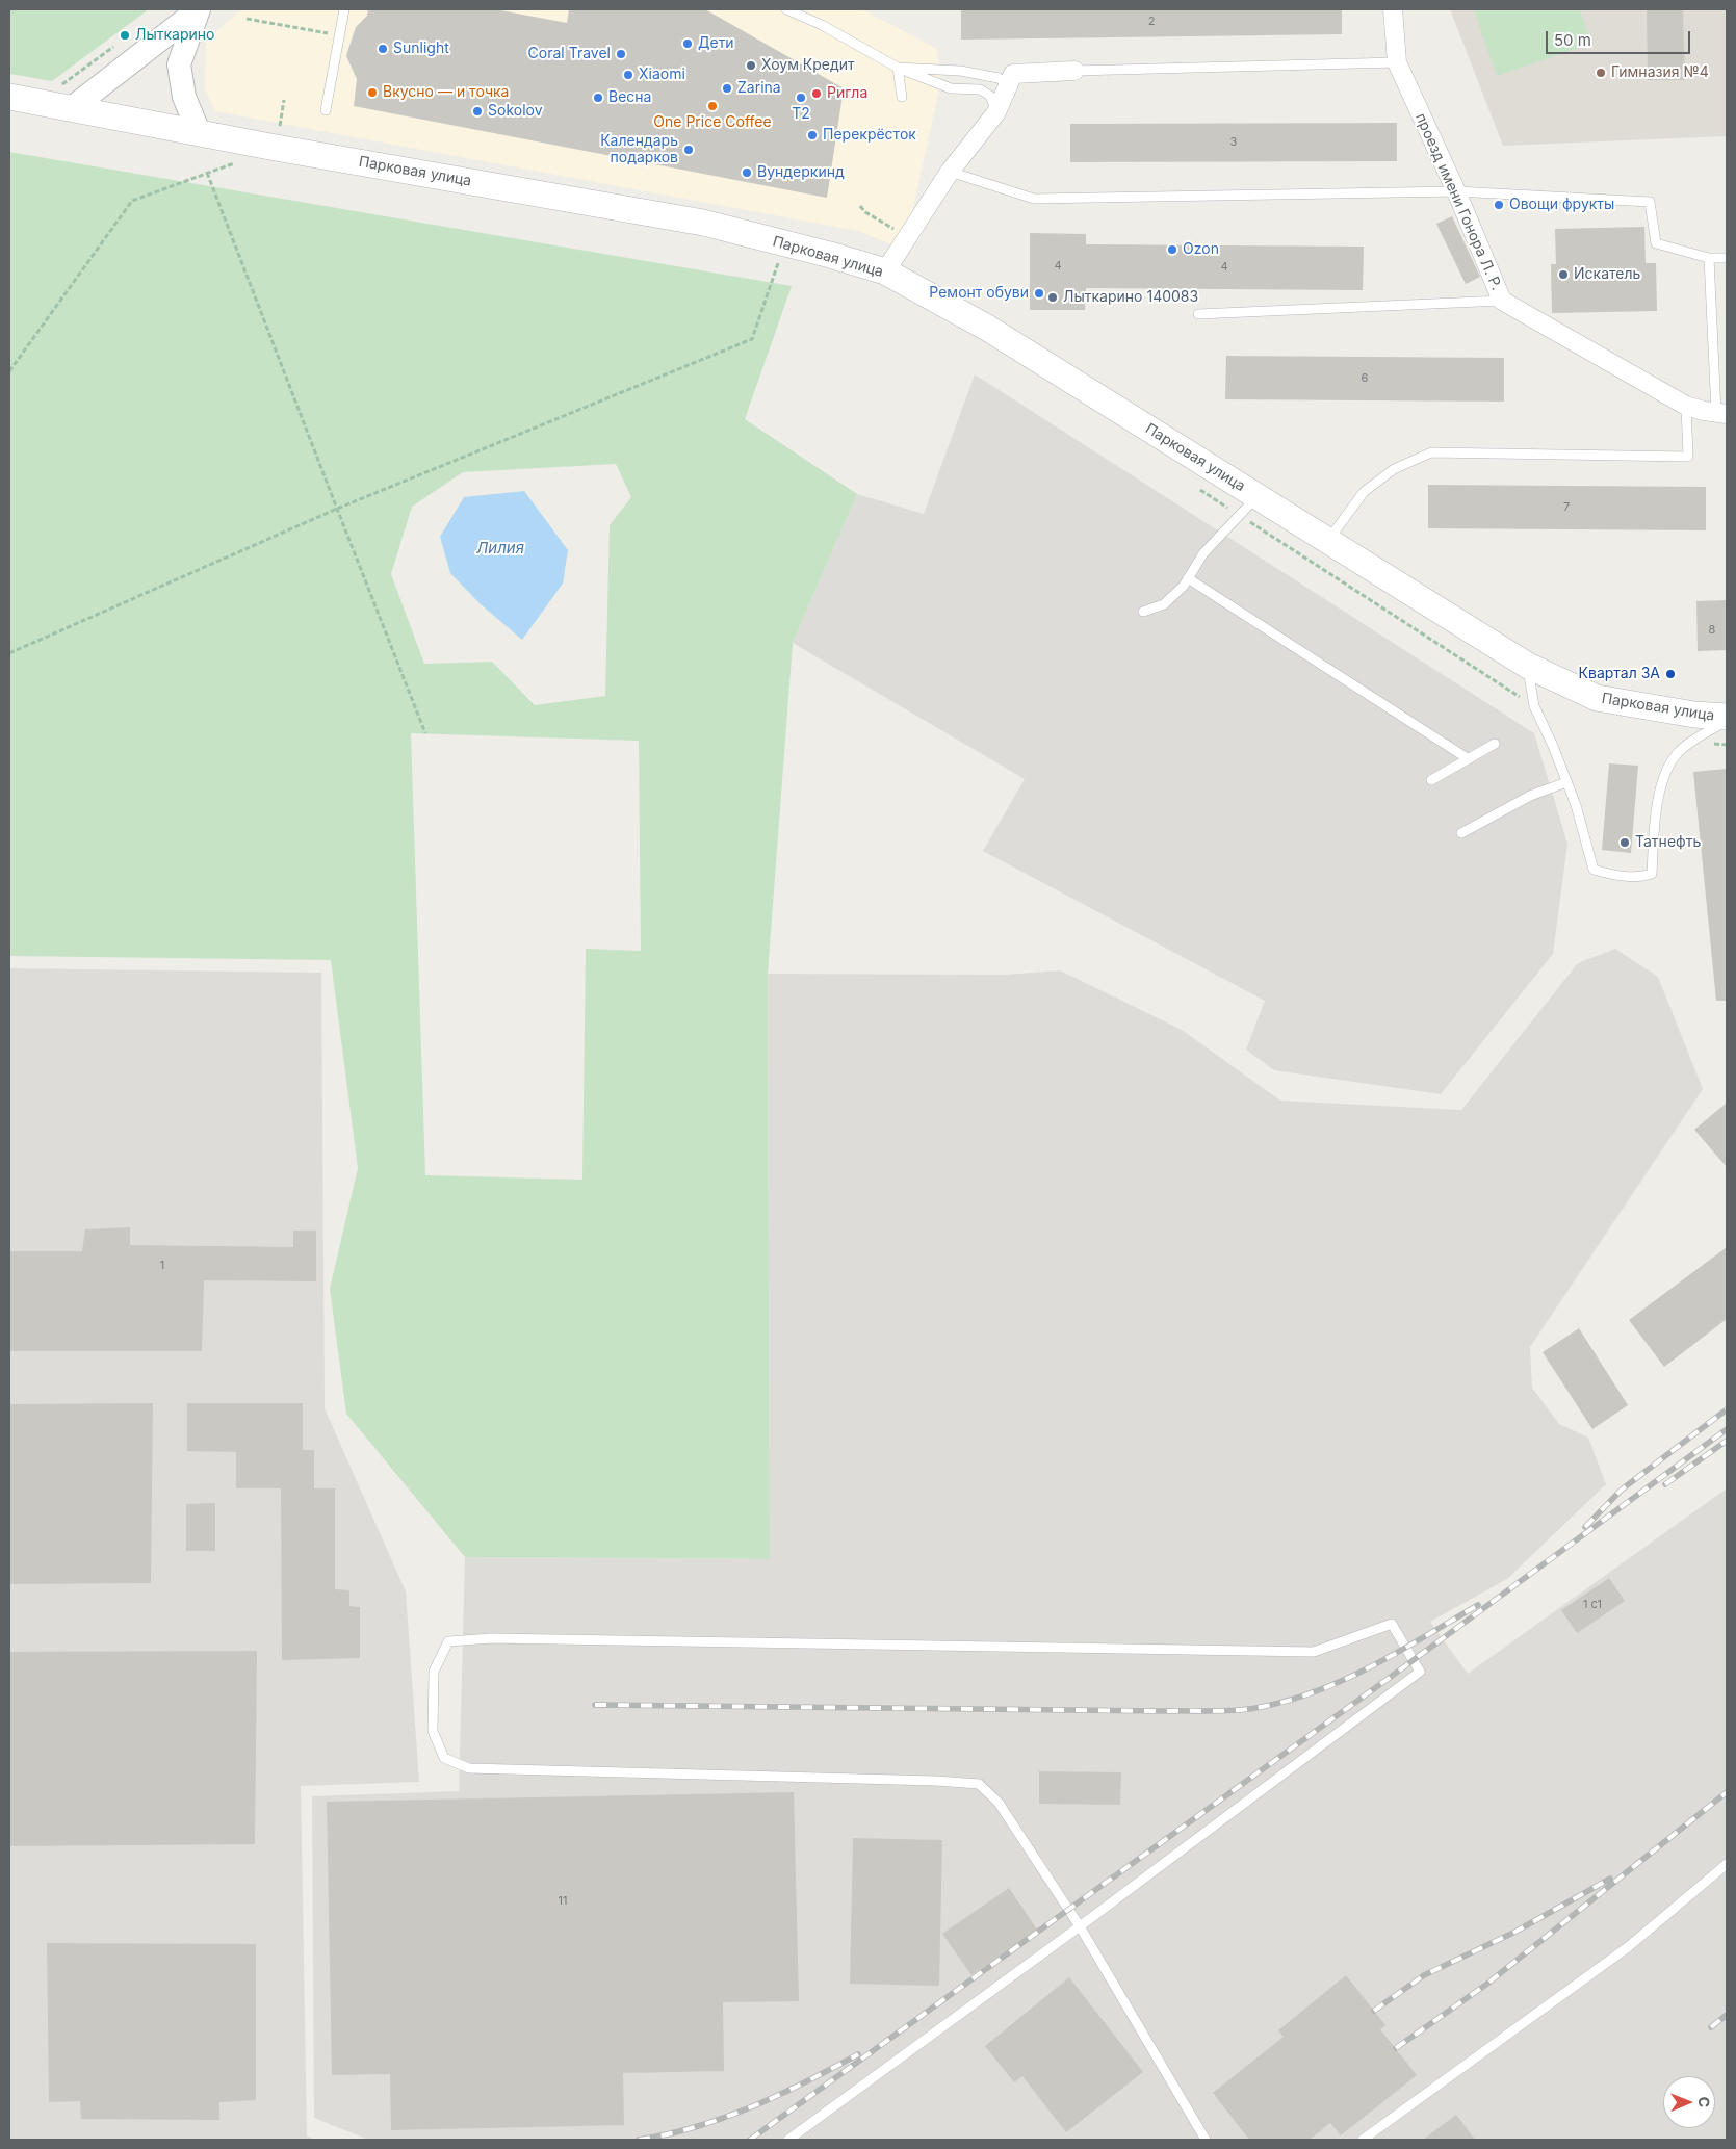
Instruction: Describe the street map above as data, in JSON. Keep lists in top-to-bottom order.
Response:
{
  "streets": {
    "main road": ["Парковая улица"],
    "street": ["проезд имени Гонора Л. Р."]
  },
  "water": ["Лилия"],
  "places": [
    "Лыткарино",
    "Дети",
    "Sunlight",
    "Coral Travel",
    "Хоум Кредит",
    "Гимназия №4",
    "Xiaomi",
    "Zarina",
    "Вкусно — и точка",
    "Ригла",
    "Весна",
    "T2",
    "One Price Coffee",
    "Sokolov",
    "Перекрёсток",
    "Календарь подарков",
    "Вундеркинд",
    "Овощи фрукты",
    "Ozon",
    "Искатель",
    "Ремонт обуви",
    "Лыткарино 140083",
    "Квартал 3А",
    "Татнефть"
  ],
  "house_numbers": [
    "2",
    "3",
    "4",
    "4",
    "6",
    "7",
    "8",
    "1",
    "1 с1",
    "11"
  ],
  "scale_bar": "50 m",
  "north": "right"
}
